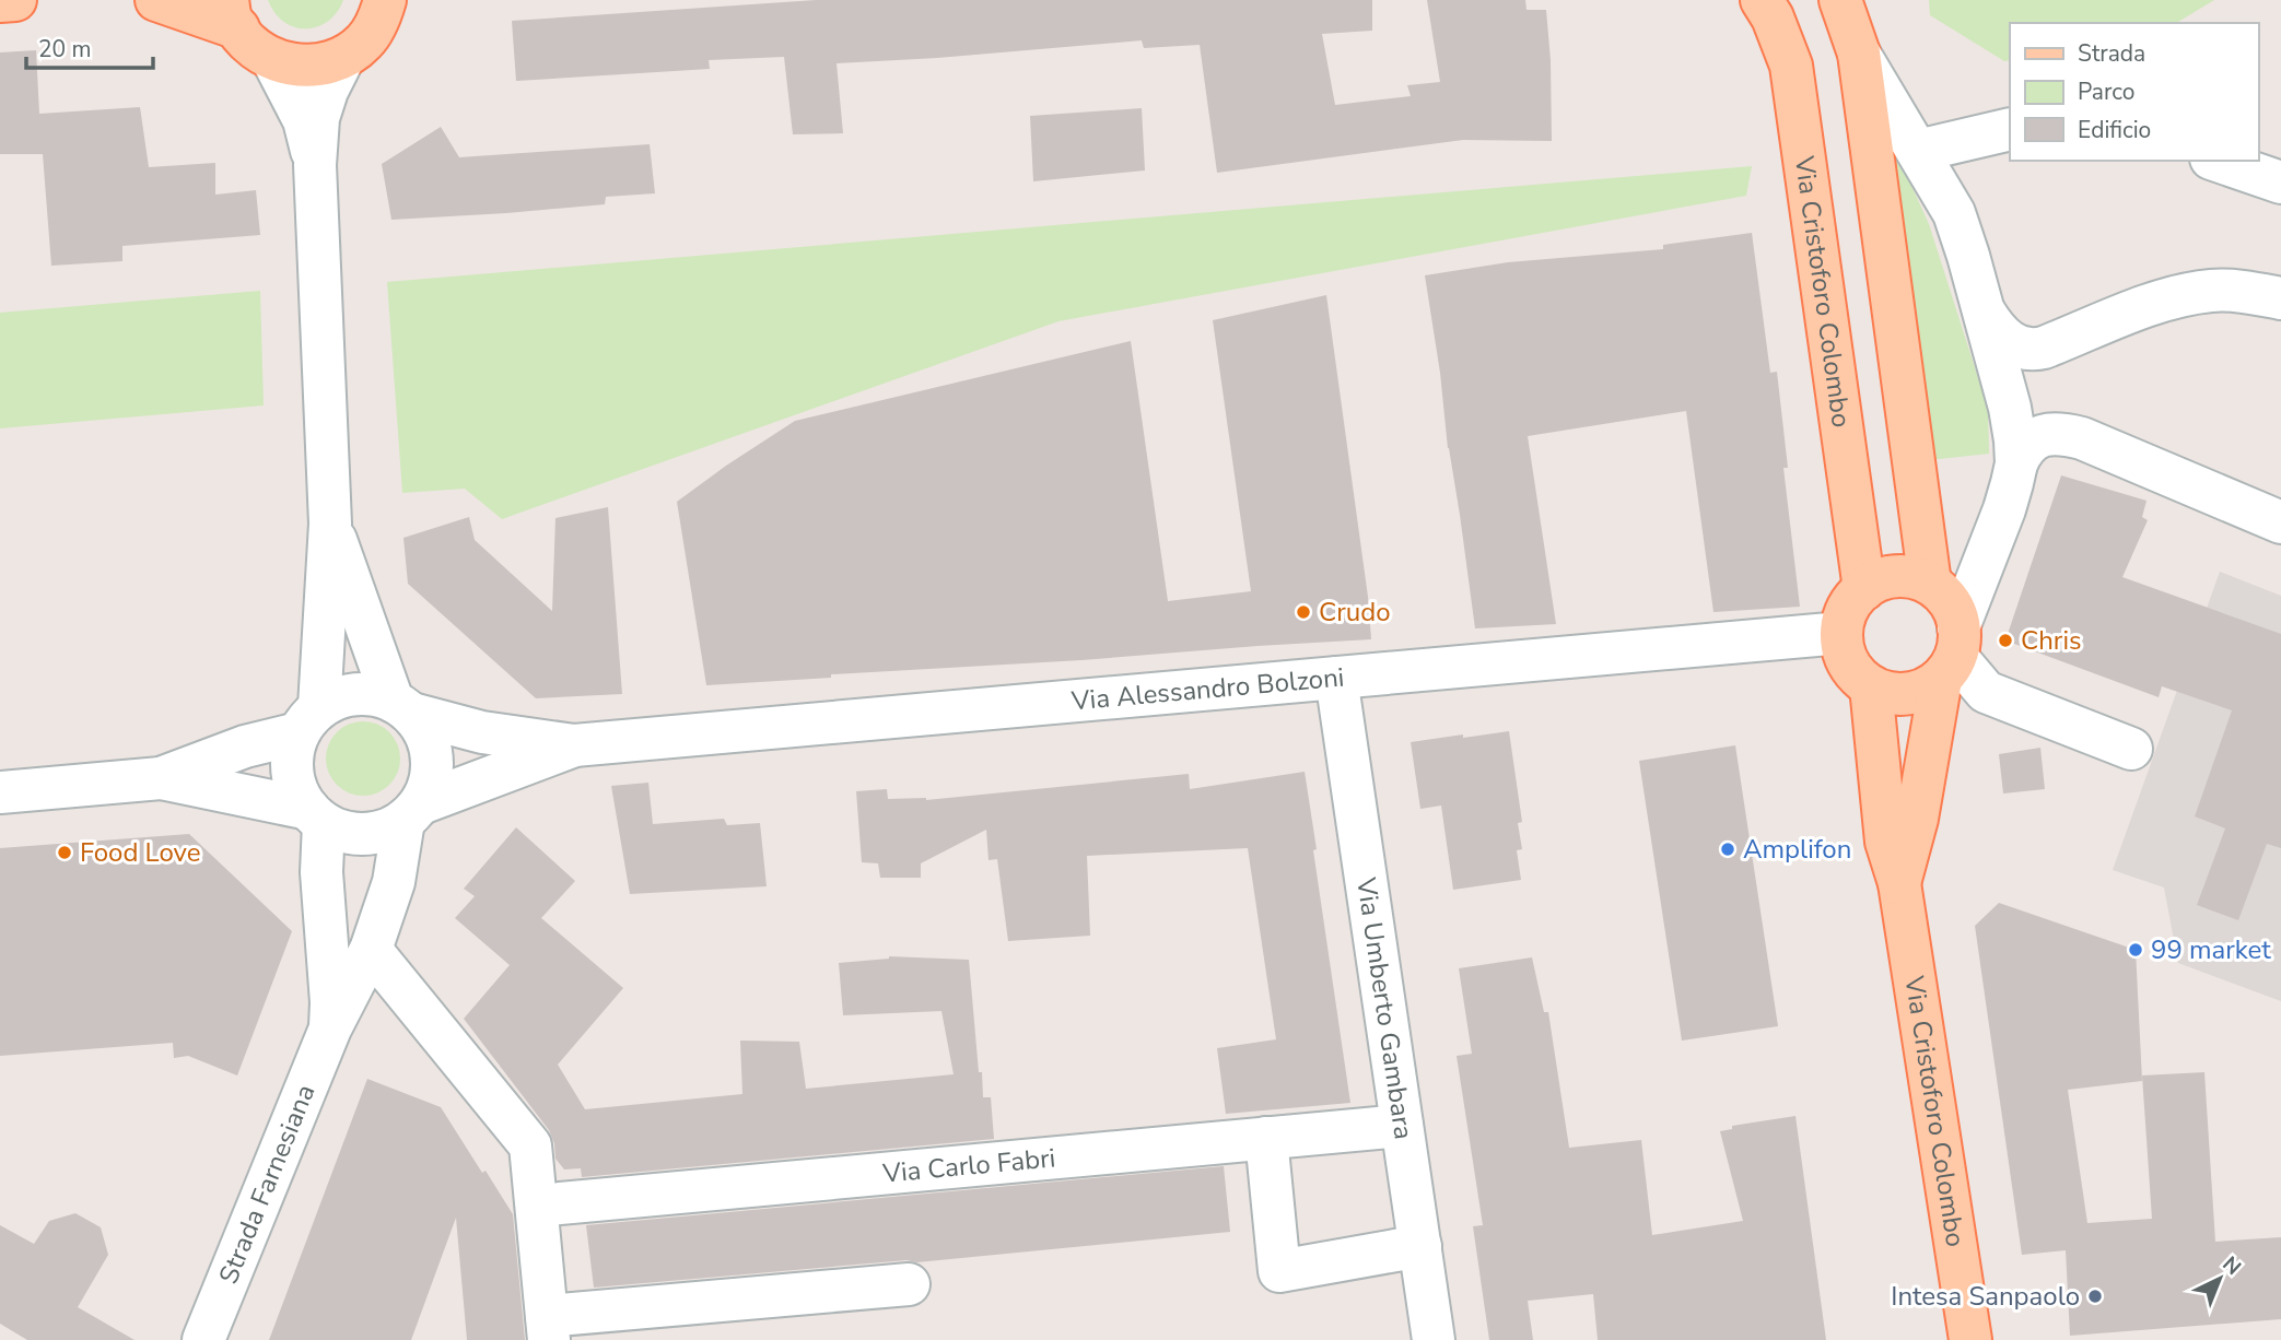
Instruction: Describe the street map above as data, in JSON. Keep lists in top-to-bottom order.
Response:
{
  "streets": {
    "main road": ["Via Cristoforo Colombo"],
    "street": [
      "Via Alessandro Bolzoni",
      "Via Umberto Gambara",
      "Via Carlo Fabri",
      "Strada Farnesiana"
    ]
  },
  "crossings": [
    ["Via Cristoforo Colombo", "Via Alessandro Bolzoni"],
    ["Via Alessandro Bolzoni", "Via Umberto Gambara"],
    ["Via Alessandro Bolzoni", "Strada Farnesiana"],
    ["Via Umberto Gambara", "Via Carlo Fabri"]
  ],
  "places": [
    "Crudo",
    "Chris",
    "Amplifon",
    "Food Love",
    "99 market",
    "Intesa Sanpaolo"
  ],
  "legend": ["Strada", "Parco", "Edificio"],
  "scale_bar": "20 m",
  "north": "top right"
}
